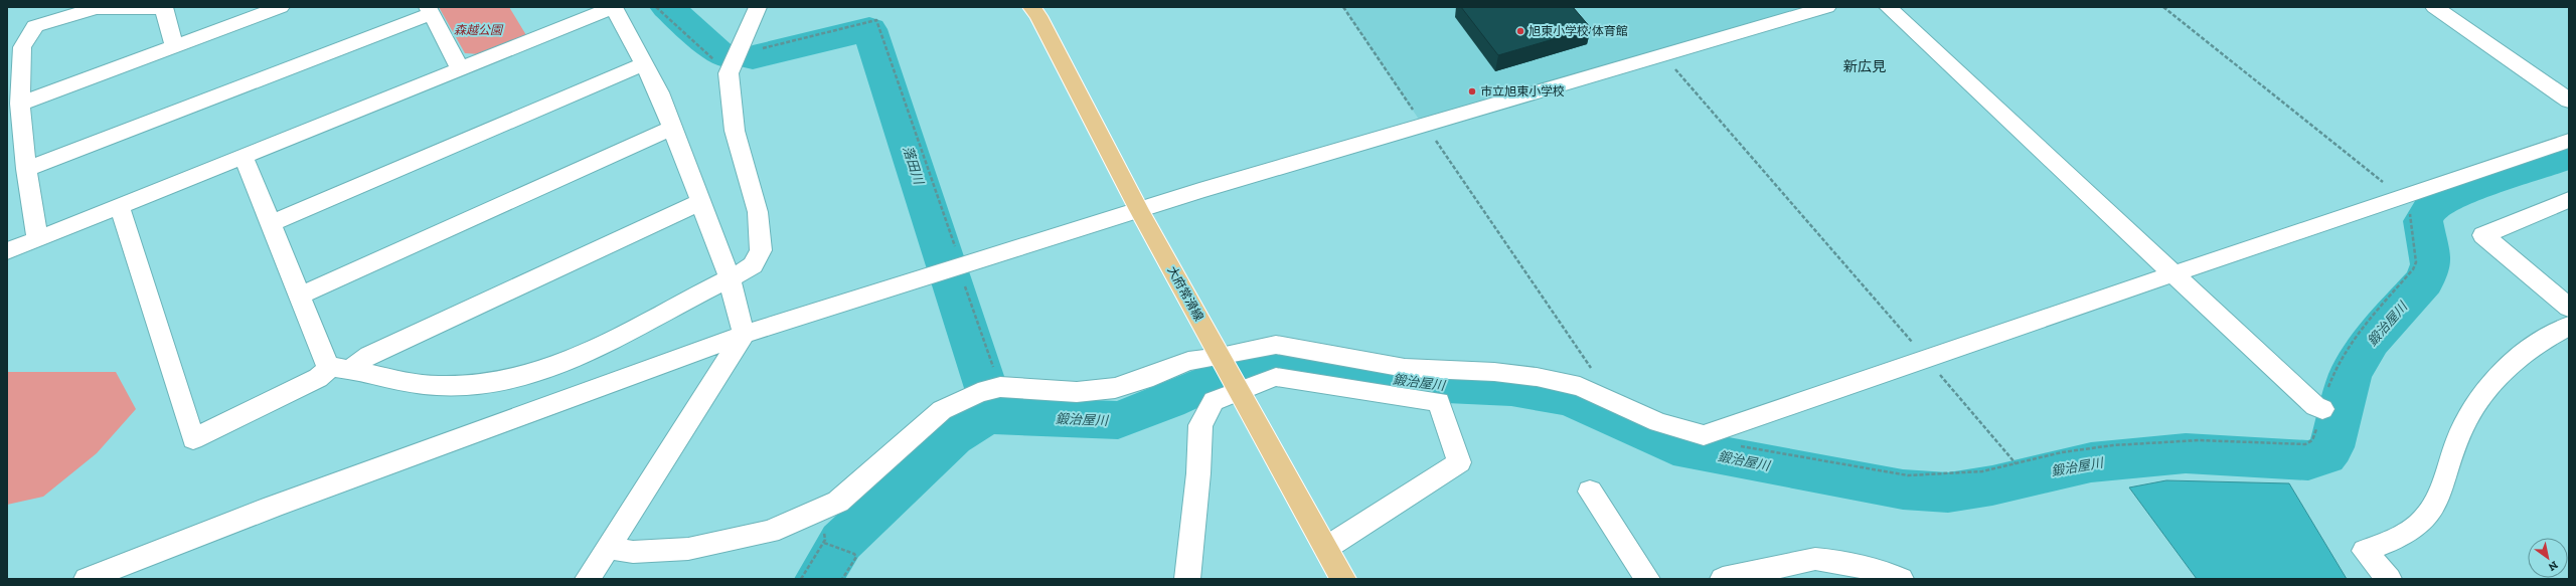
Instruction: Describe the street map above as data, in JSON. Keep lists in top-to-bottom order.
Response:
{
  "streets": {
    "main road": ["大府常滑線"]
  },
  "districts": ["新広見"],
  "water": ["落田川", "鍛治屋川"],
  "parks": ["森越公園"],
  "places": ["旭東小学校 体育館", "市立旭東小学校"],
  "north": "bottom right"
}
